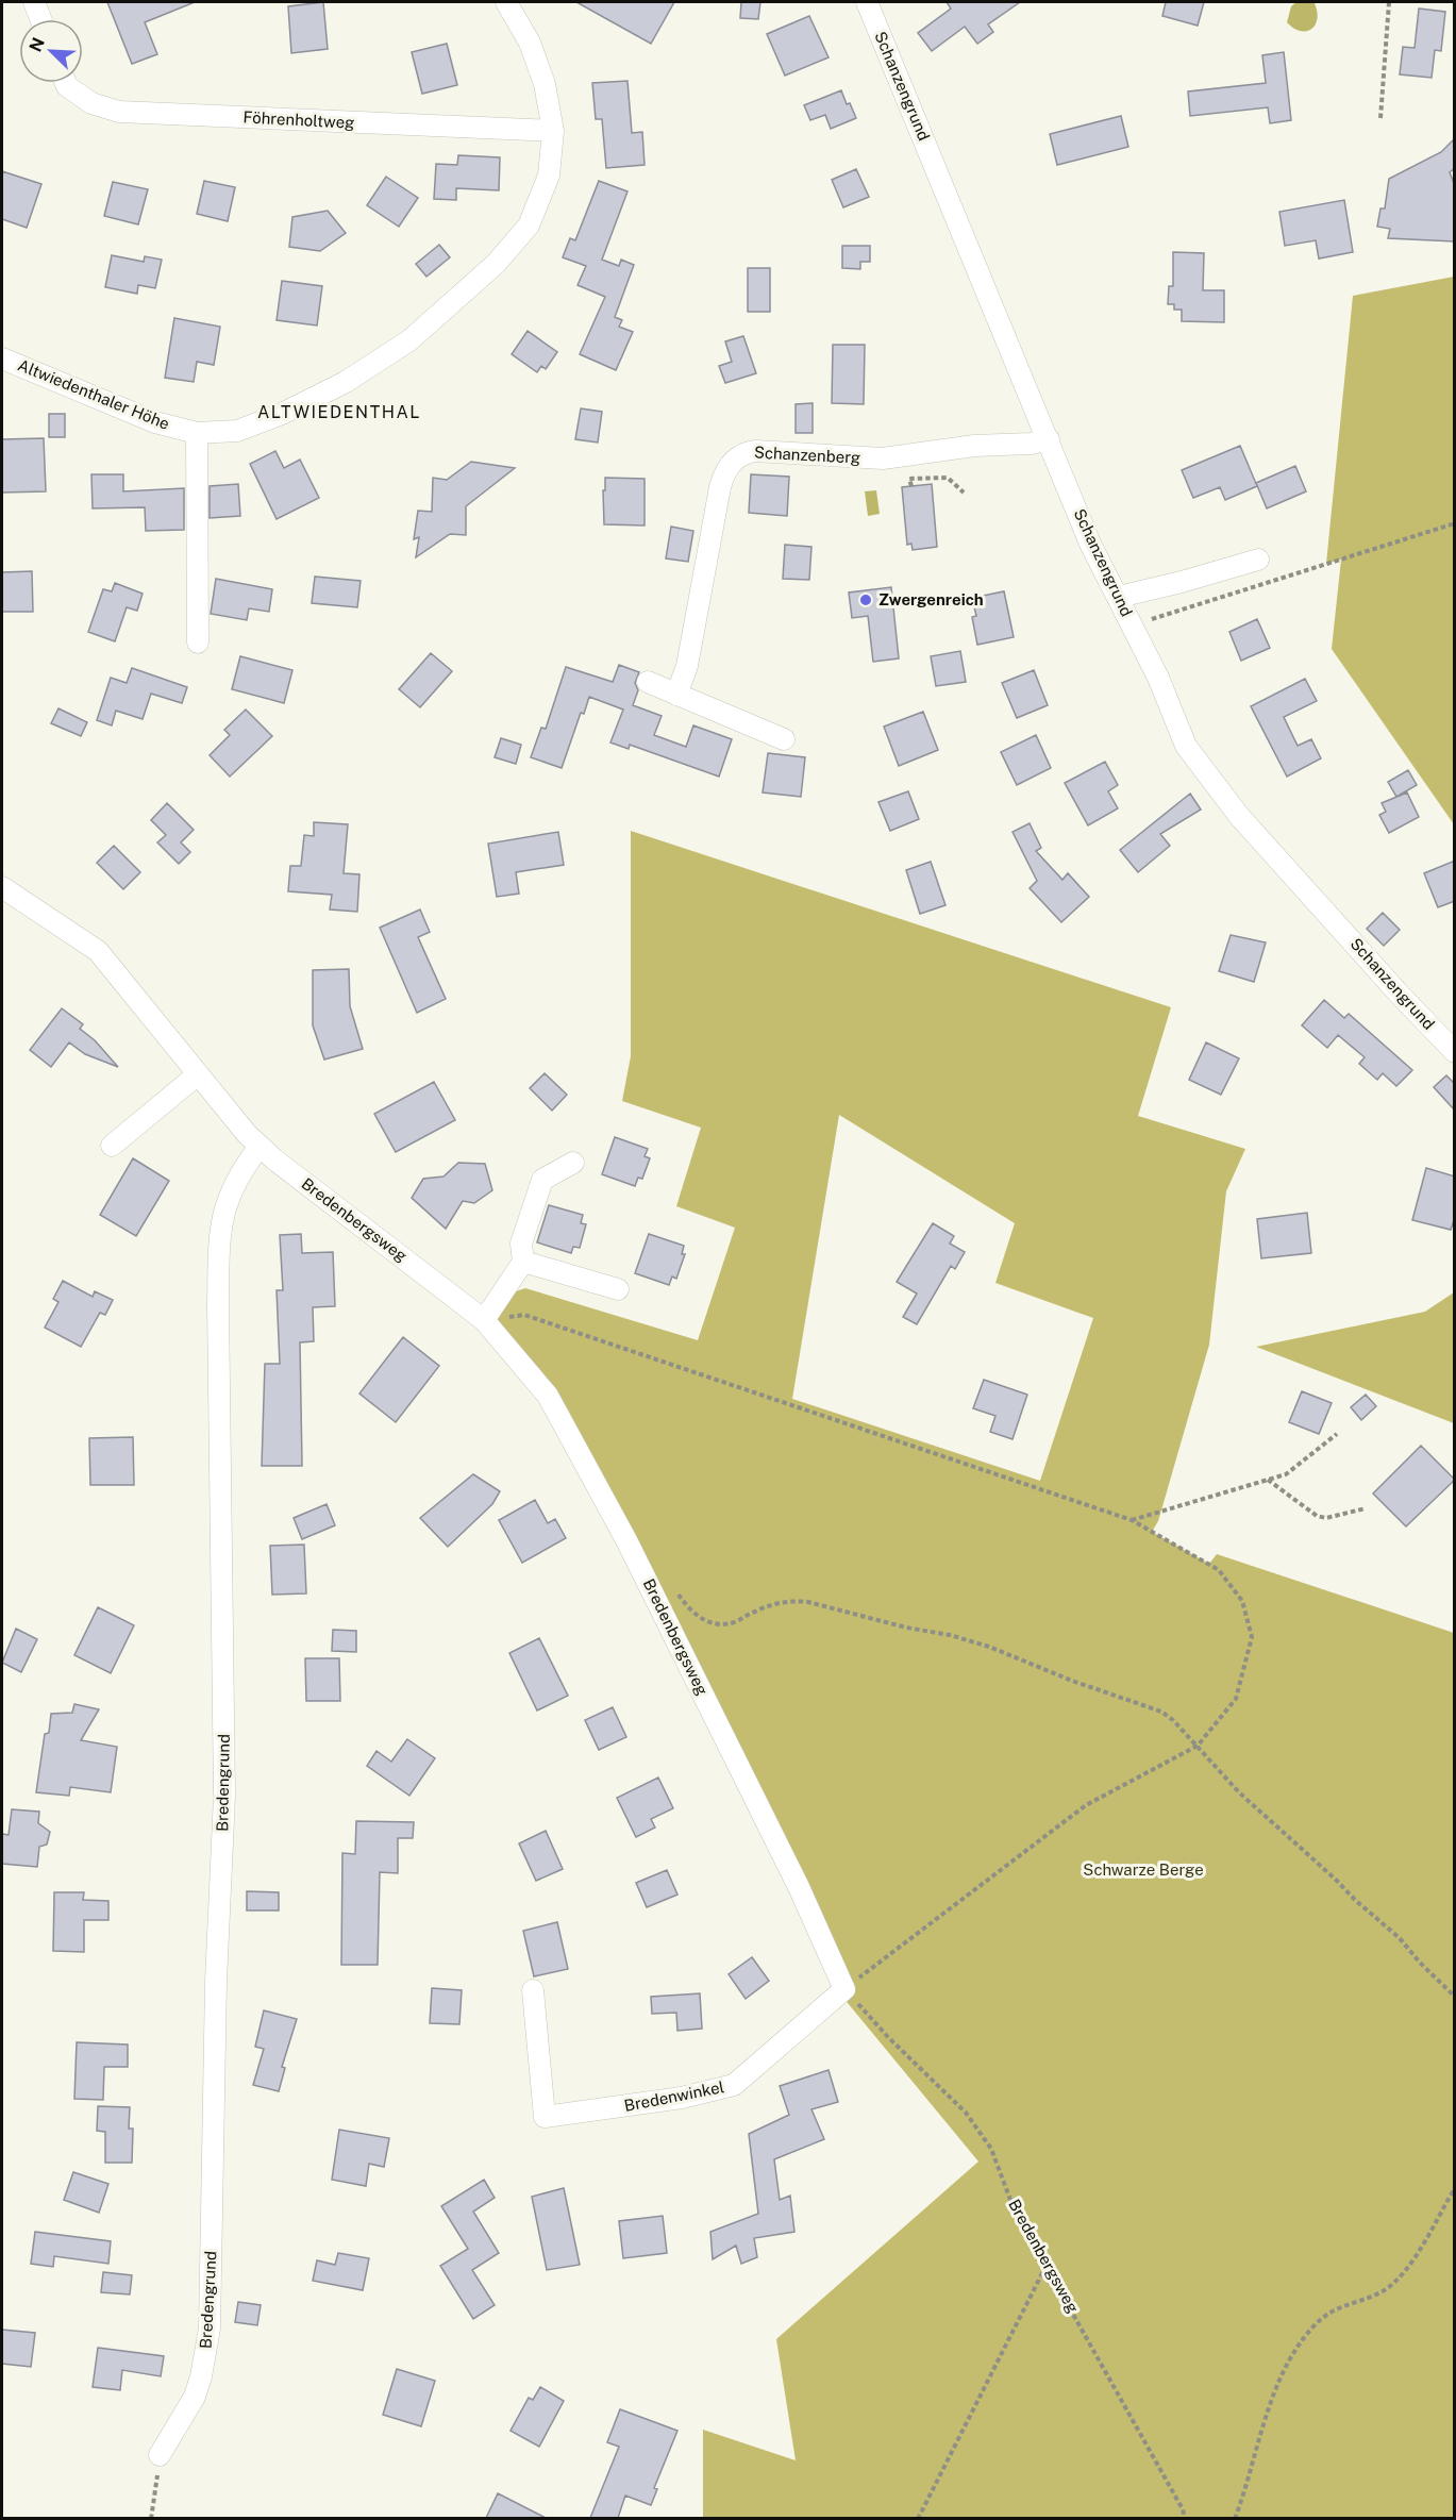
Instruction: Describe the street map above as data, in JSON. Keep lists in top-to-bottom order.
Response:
{
  "streets": {
    "street": [
      "Schanzengrund",
      "Föhrenholtweg",
      "Altwiedenthaler Höhe",
      "Schanzenberg",
      "Bredenbergsweg",
      "Bredengrund",
      "Bredenwinkel"
    ]
  },
  "crossings": [
    ["Schanzengrund", "Schanzenberg"],
    ["Föhrenholtweg", "Altwiedenthaler Höhe"],
    ["Bredenbergsweg", "Bredengrund"],
    ["Bredenbergsweg", "Bredenwinkel"]
  ],
  "districts": ["ALTWIEDENTHAL"],
  "parks": ["Schwarze Berge"],
  "places": ["Zwergenreich"],
  "north": "top left"
}
